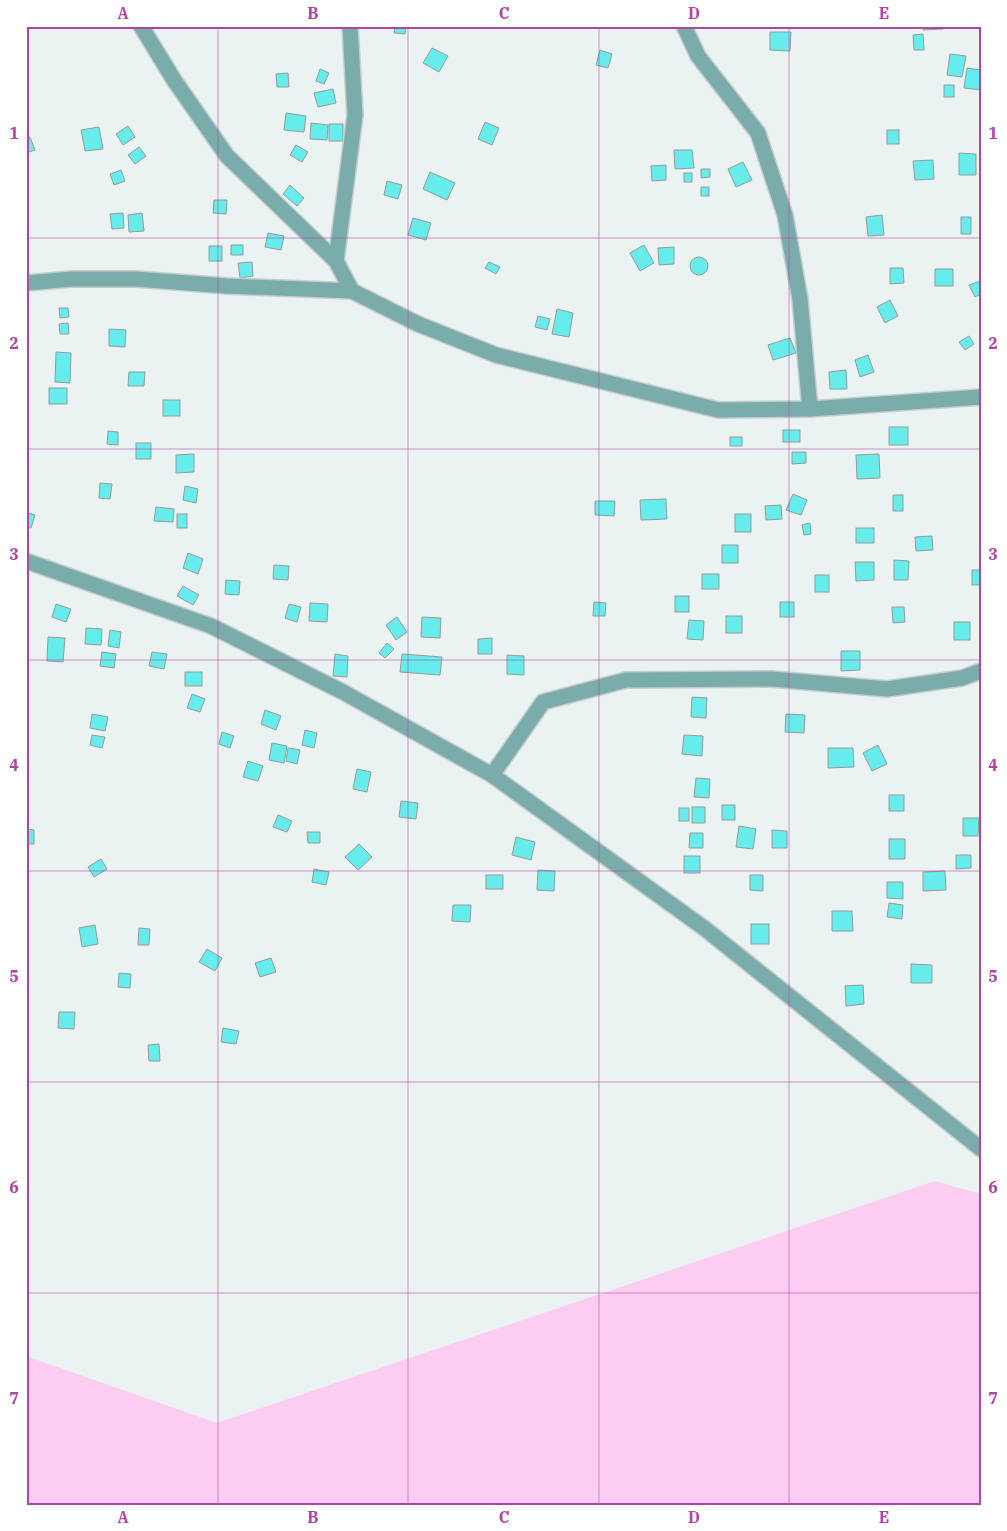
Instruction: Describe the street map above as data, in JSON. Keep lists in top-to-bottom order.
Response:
{
  "grid": {
    "columns": [
      "A",
      "B",
      "C",
      "D",
      "E"
    ],
    "rows": [
      "1",
      "2",
      "3",
      "4",
      "5",
      "6",
      "7"
    ]
  }
}
